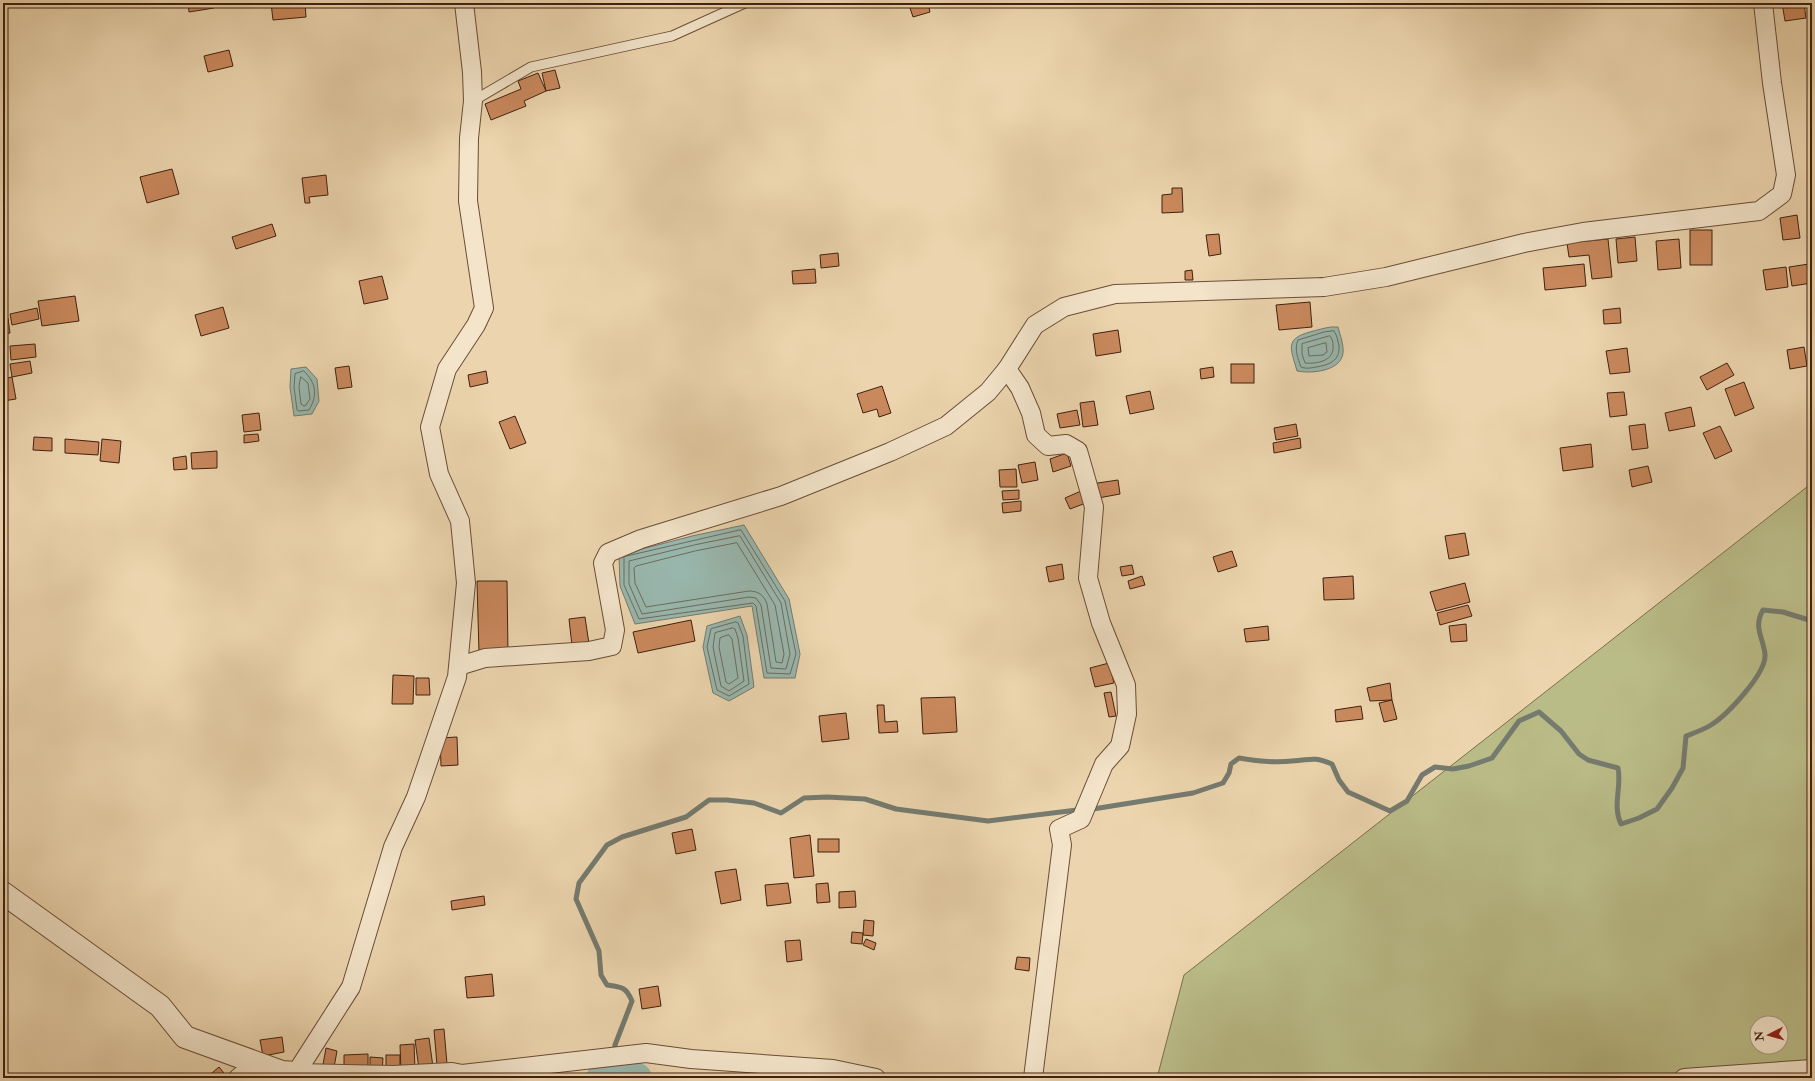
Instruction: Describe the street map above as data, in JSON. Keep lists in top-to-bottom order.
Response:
{
  "north": "left"
}
